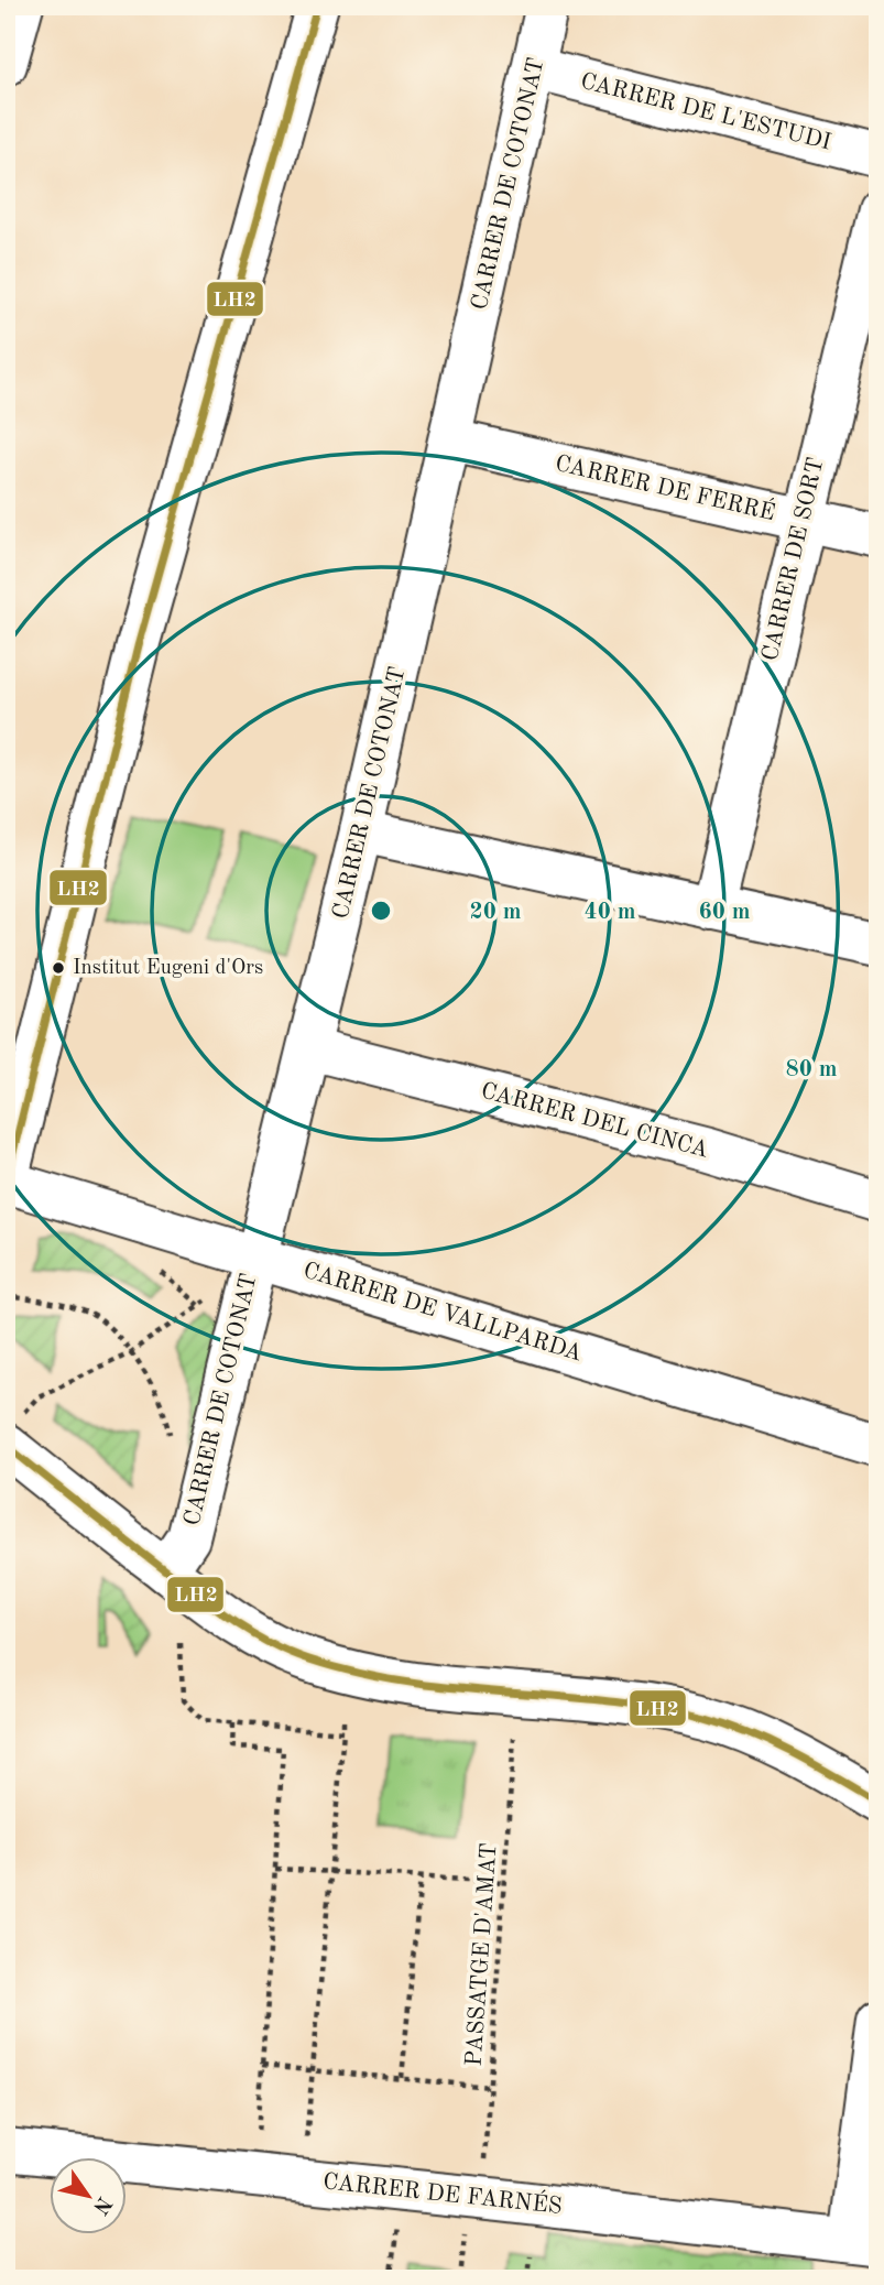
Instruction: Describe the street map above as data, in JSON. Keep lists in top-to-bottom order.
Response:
{
  "streets": {
    "street": [
      "CARRER DE L'ESTUDI",
      "CARRER DE COTONAT",
      "CARRER DE FERRÉ",
      "CARRER DE SORT",
      "CARRER DEL CINCA",
      "CARRER DE VALLPARDA",
      "CARRER DE FARNÉS"
    ],
    "path": ["PASSATGE D'AMAT"]
  },
  "crossings": [
    ["CARRER DE L'ESTUDI", "CARRER DE COTONAT"],
    ["CARRER DE COTONAT", "CARRER DE FERRÉ"],
    ["CARRER DE COTONAT", "CARRER DEL CINCA"],
    ["CARRER DE COTONAT", "CARRER DE VALLPARDA"],
    ["CARRER DE FERRÉ", "CARRER DE SORT"]
  ],
  "places": ["Institut Eugeni d'Ors"],
  "lines": ["transit line LH2"],
  "north": "bottom right",
  "rings": [
    "20 m",
    "40 m",
    "60 m",
    "80 m"
  ]
}
